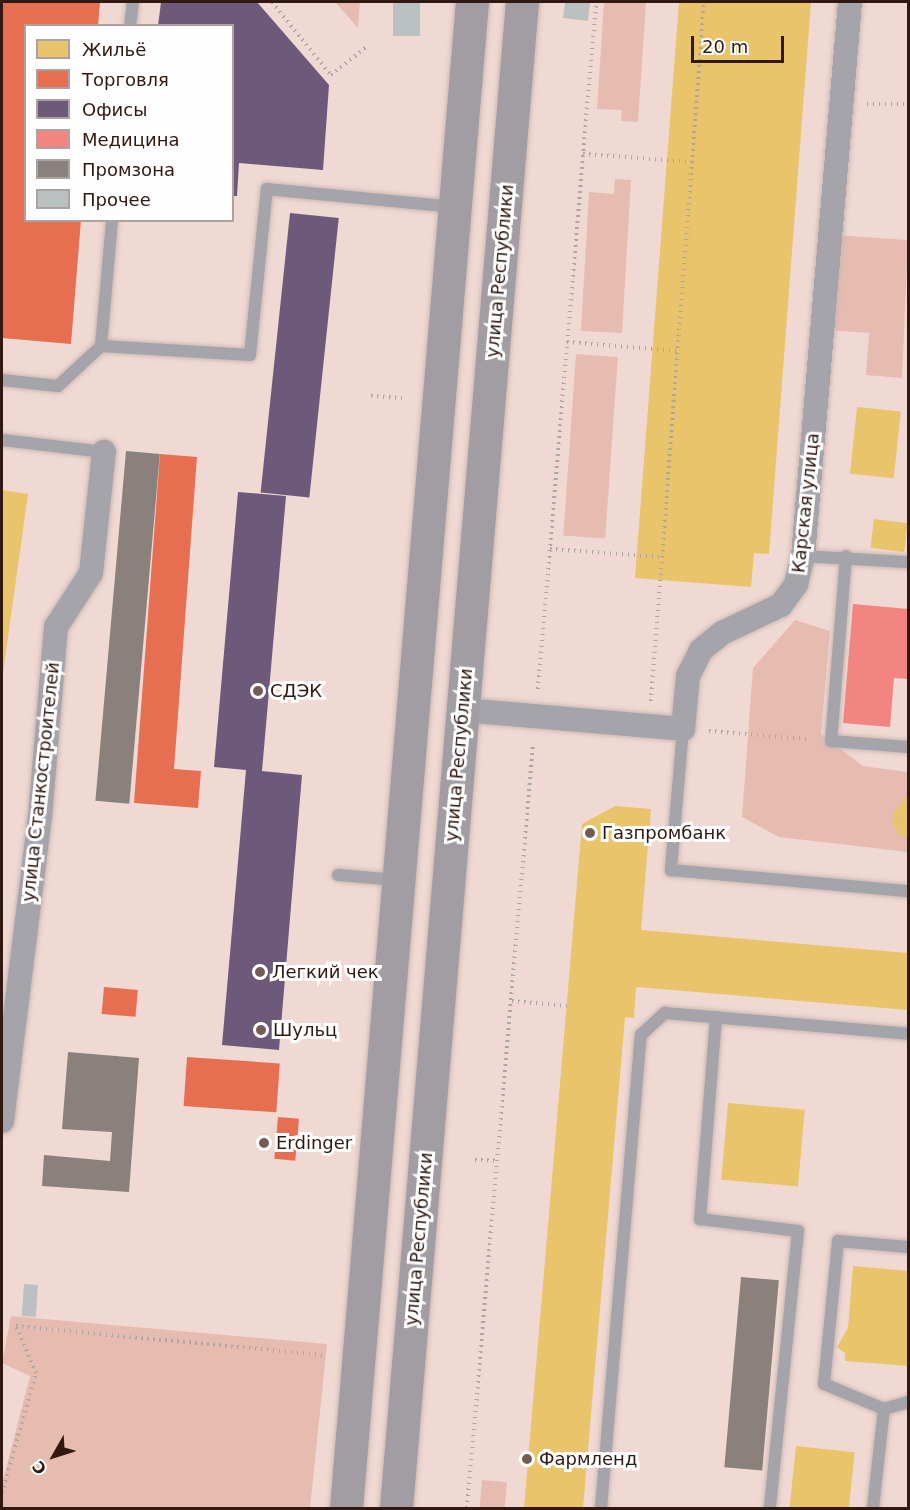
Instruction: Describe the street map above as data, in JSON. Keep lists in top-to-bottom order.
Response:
{
  "streets": {
    "main road": ["улица Республики"],
    "street": ["Карская улица", "улица Станкостроителей"]
  },
  "places": [
    "СДЭК",
    "Газпромбанк",
    "Легкий чек",
    "Шульц",
    "Erdinger",
    "Фармленд"
  ],
  "legend": [
    "Жильё",
    "Торговля",
    "Офисы",
    "Медицина",
    "Промзона",
    "Прочее"
  ],
  "scale_bar": "20 m",
  "north": "bottom left"
}
